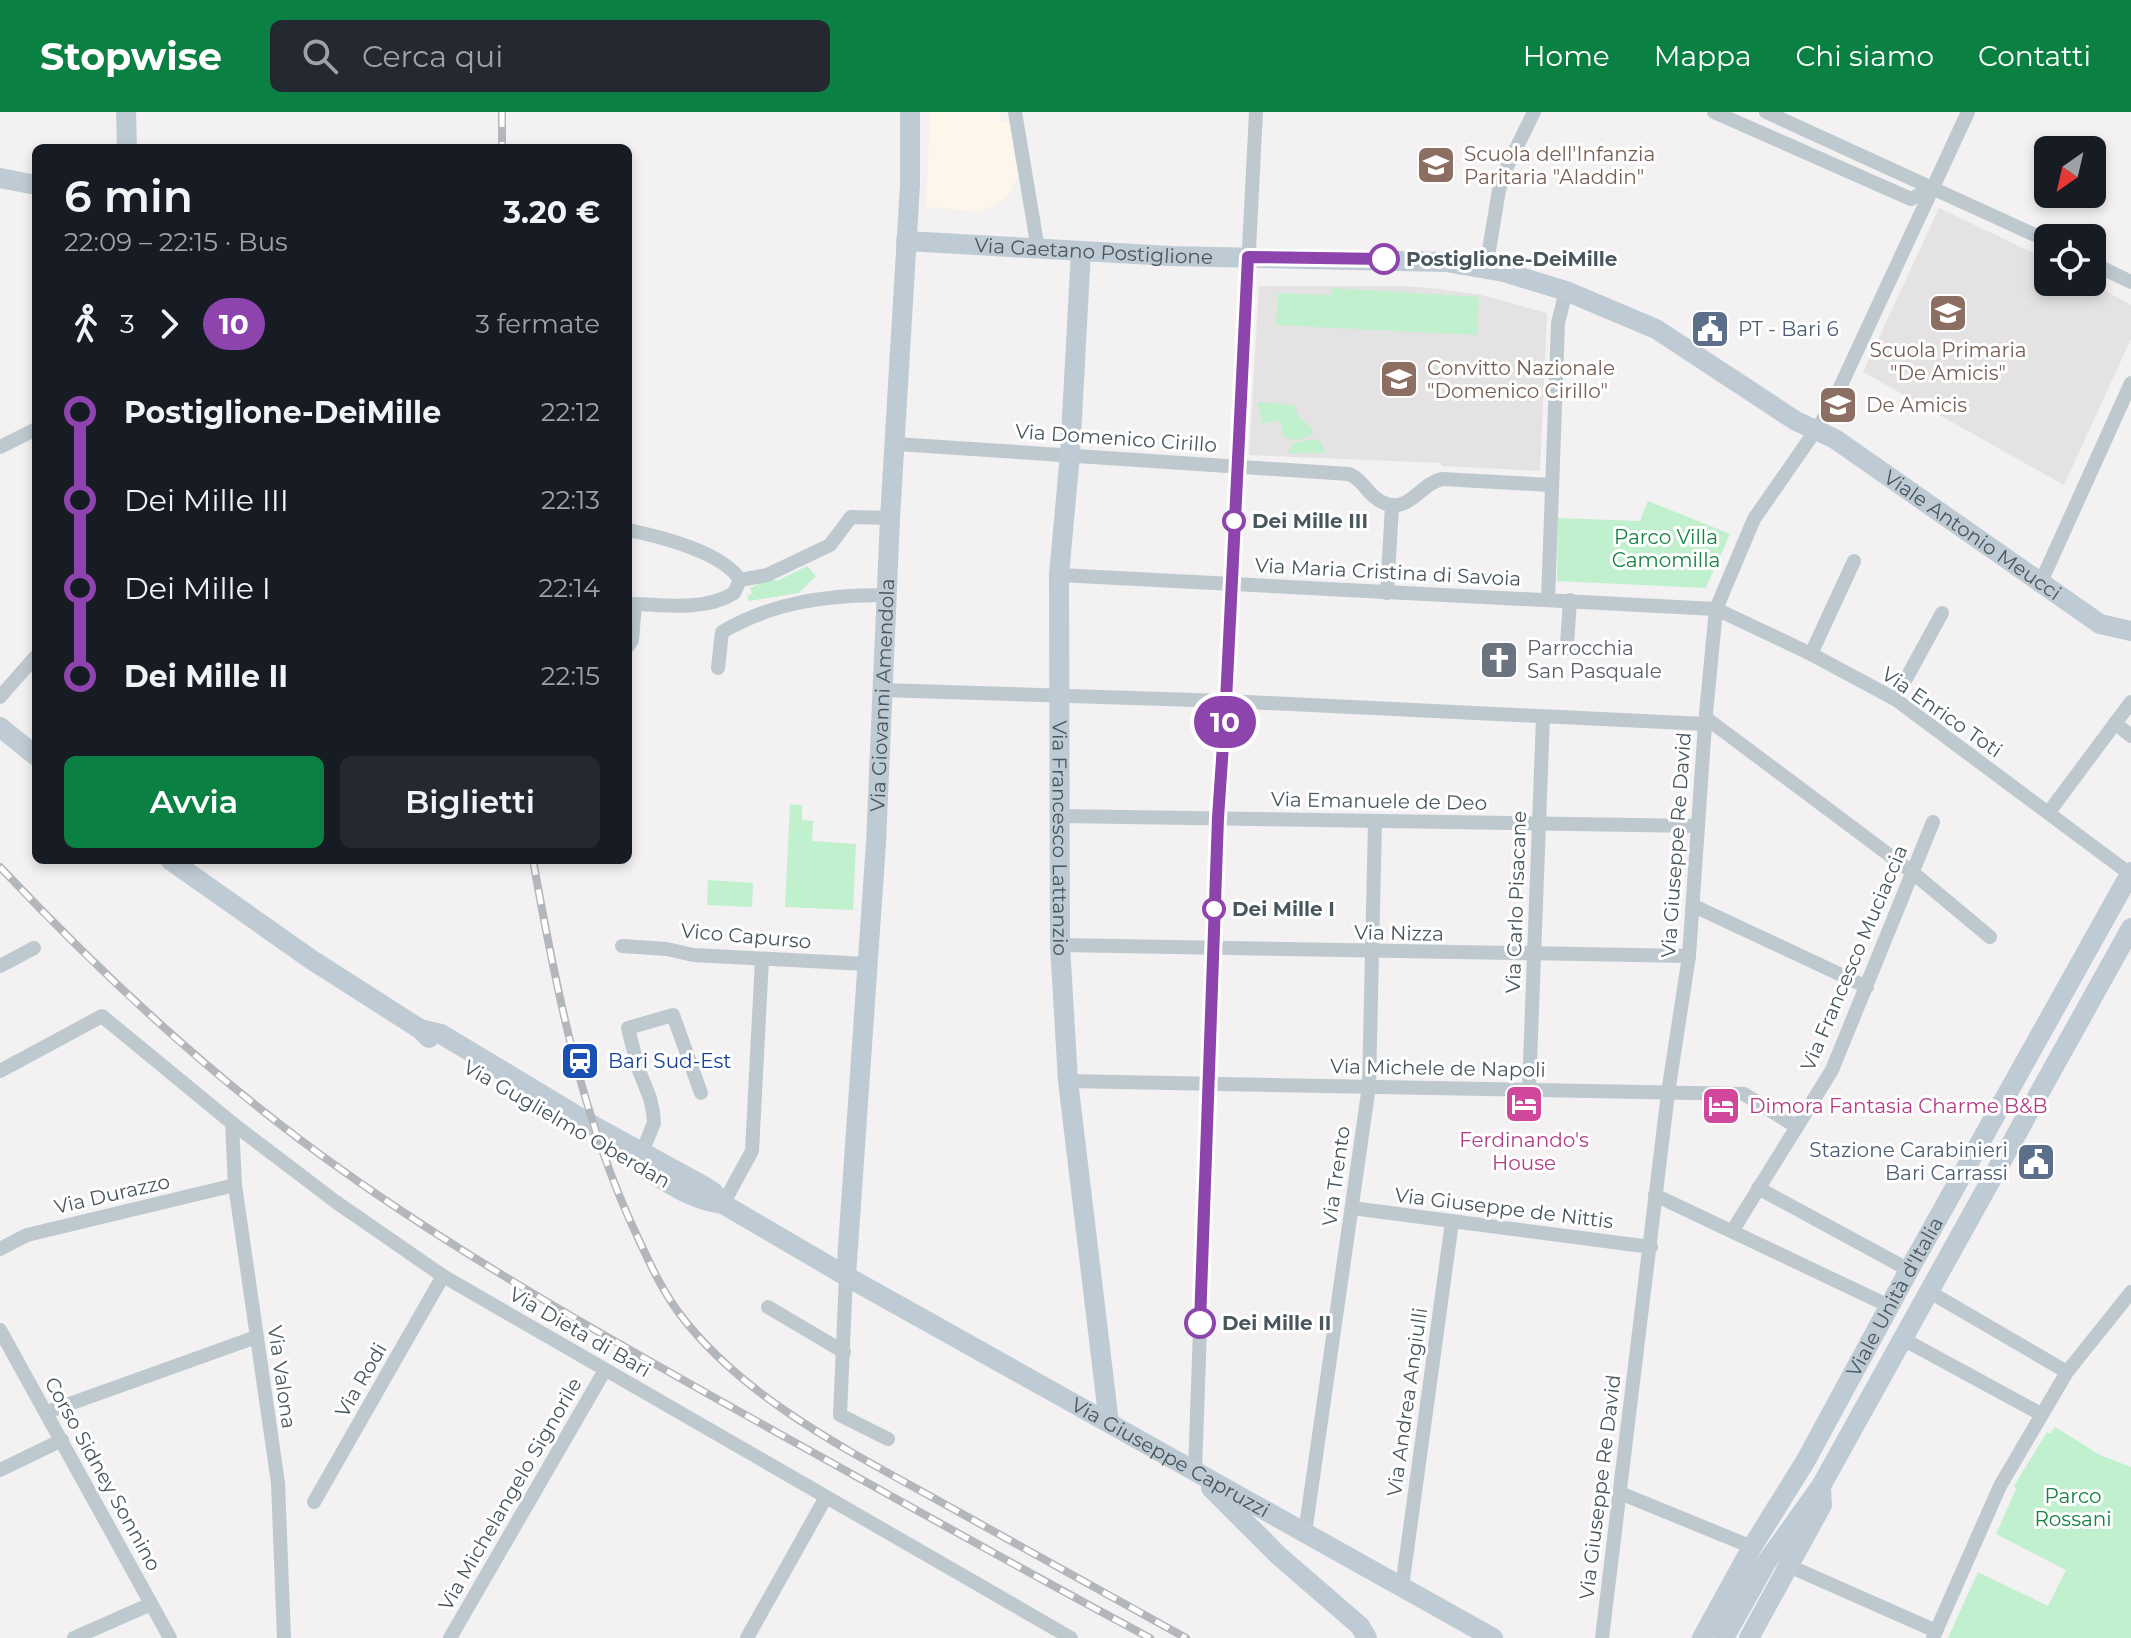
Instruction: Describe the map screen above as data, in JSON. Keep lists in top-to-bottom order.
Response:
{
  "streets": {
    "main road": [
      "Via Gaetano Postiglione",
      "Viale Antonio Meucci",
      "Via Giovanni Amendola",
      "Via Francesco Lattanzio",
      "Via Guglielmo Oberdan",
      "Viale Unità d'Italia",
      "Via Giuseppe Capruzzi"
    ],
    "street": [
      "Via Domenico Cirillo",
      "Via Maria Cristina di Savoia",
      "Via Enrico Toti",
      "Via Emanuele de Deo",
      "Via Giuseppe Re David",
      "Via Carlo Pisacane",
      "Via Nizza",
      "Vico Capurso",
      "Via Francesco Muciaccia",
      "Via Michele de Napoli",
      "Via Trento",
      "Via Durazzo",
      "Via Giuseppe de Nittis",
      "Via Dieta di Bari",
      "Via Valona",
      "Via Rodi",
      "Via Andrea Angiulli",
      "Corso Sidney Sonnino",
      "Via Michelangelo Signorile"
    ]
  },
  "crossings": [
    ["Via Gaetano Postiglione", "Viale Antonio Meucci"],
    ["Via Gaetano Postiglione", "Via Giovanni Amendola"],
    ["Via Gaetano Postiglione", "Via Francesco Lattanzio"],
    ["Via Gaetano Postiglione", "Via Giuseppe Re David"],
    ["Via Domenico Cirillo", "Via Giovanni Amendola"],
    ["Via Domenico Cirillo", "Via Francesco Lattanzio"],
    ["Viale Antonio Meucci", "Via Giuseppe Re David"],
    ["Via Maria Cristina di Savoia", "Via Enrico Toti"],
    ["Via Maria Cristina di Savoia", "Via Francesco Lattanzio"],
    ["Via Maria Cristina di Savoia", "Via Giuseppe Re David"],
    ["Via Giovanni Amendola", "Vico Capurso"],
    ["Via Giovanni Amendola", "Via Guglielmo Oberdan"],
    ["Via Giovanni Amendola", "Via Giuseppe Capruzzi"],
    ["Via Enrico Toti", "Via Giuseppe Re David"],
    ["Via Enrico Toti", "Viale Unità d'Italia"],
    ["Via Emanuele de Deo", "Via Francesco Lattanzio"],
    ["Via Emanuele de Deo", "Via Giuseppe Re David"],
    ["Via Emanuele de Deo", "Via Carlo Pisacane"],
    ["Via Emanuele de Deo", "Via Trento"],
    ["Via Francesco Lattanzio", "Via Nizza"],
    ["Via Francesco Lattanzio", "Via Michele de Napoli"],
    ["Via Francesco Lattanzio", "Via Giuseppe Capruzzi"],
    ["Via Giuseppe Re David", "Via Nizza"],
    ["Via Giuseppe Re David", "Via Michele de Napoli"],
    ["Via Giuseppe Re David", "Via Giuseppe de Nittis"],
    ["Via Carlo Pisacane", "Via Nizza"],
    ["Via Carlo Pisacane", "Via Michele de Napoli"],
    ["Via Nizza", "Via Trento"],
    ["Via Francesco Muciaccia", "Via Michele de Napoli"],
    ["Via Michele de Napoli", "Via Trento"],
    ["Via Guglielmo Oberdan", "Via Giuseppe Capruzzi"],
    ["Via Trento", "Via Giuseppe de Nittis"],
    ["Via Trento", "Via Giuseppe Capruzzi"],
    ["Via Durazzo", "Via Valona"],
    ["Via Giuseppe de Nittis", "Via Andrea Angiulli"],
    ["Via Dieta di Bari", "Via Valona"],
    ["Via Dieta di Bari", "Via Rodi"],
    ["Via Dieta di Bari", "Via Michelangelo Signorile"],
    ["Via Andrea Angiulli", "Via Giuseppe Capruzzi"]
  ],
  "parks": ["Parco Villa Camomilla", "Parco Rossani"],
  "places": {
    "school or university": [
      "Scuola dell'Infanzia Paritaria \"Aladdin\"",
      "Scuola Primaria \"De Amicis\"",
      "Convitto Nazionale \"Domenico Cirillo\"",
      "De Amicis"
    ],
    "other": [
      "Postiglione-DeiMille",
      "Dei Mille III",
      "Dei Mille I",
      "Dei Mille II"
    ],
    "public building": ["PT - Bari 6", "Stazione Carabinieri Bari Carrassi"],
    "church": ["Parrocchia San Pasquale"],
    "station": ["Bari Sud-Est"],
    "hotel": ["Ferdinando's House", "Dimora Fantasia Charme B&B"]
  },
  "lines": ["bus line 10"],
  "north": "bottom left",
  "page": {
    "header": "Stopwise",
    "search": "Cerca qui",
    "nav": [
      "Home",
      "Mappa",
      "Chi siamo",
      "Contatti"
    ],
    "on_map": "10",
    "heading": ["6 min", "22:09 – 22:15 · Bus", "3.20 €"],
    "legs": ["3", "10", "3 fermate"],
    "list": [
      {
        "name": "Postiglione-DeiMille",
        "value": "22:12"
      },
      {
        "name": "Dei Mille III",
        "value": "22:13"
      },
      {
        "name": "Dei Mille I",
        "value": "22:14"
      },
      {
        "name": "Dei Mille II",
        "value": "22:15"
      }
    ],
    "buttons": ["Avvia", "Biglietti"]
  }
}
